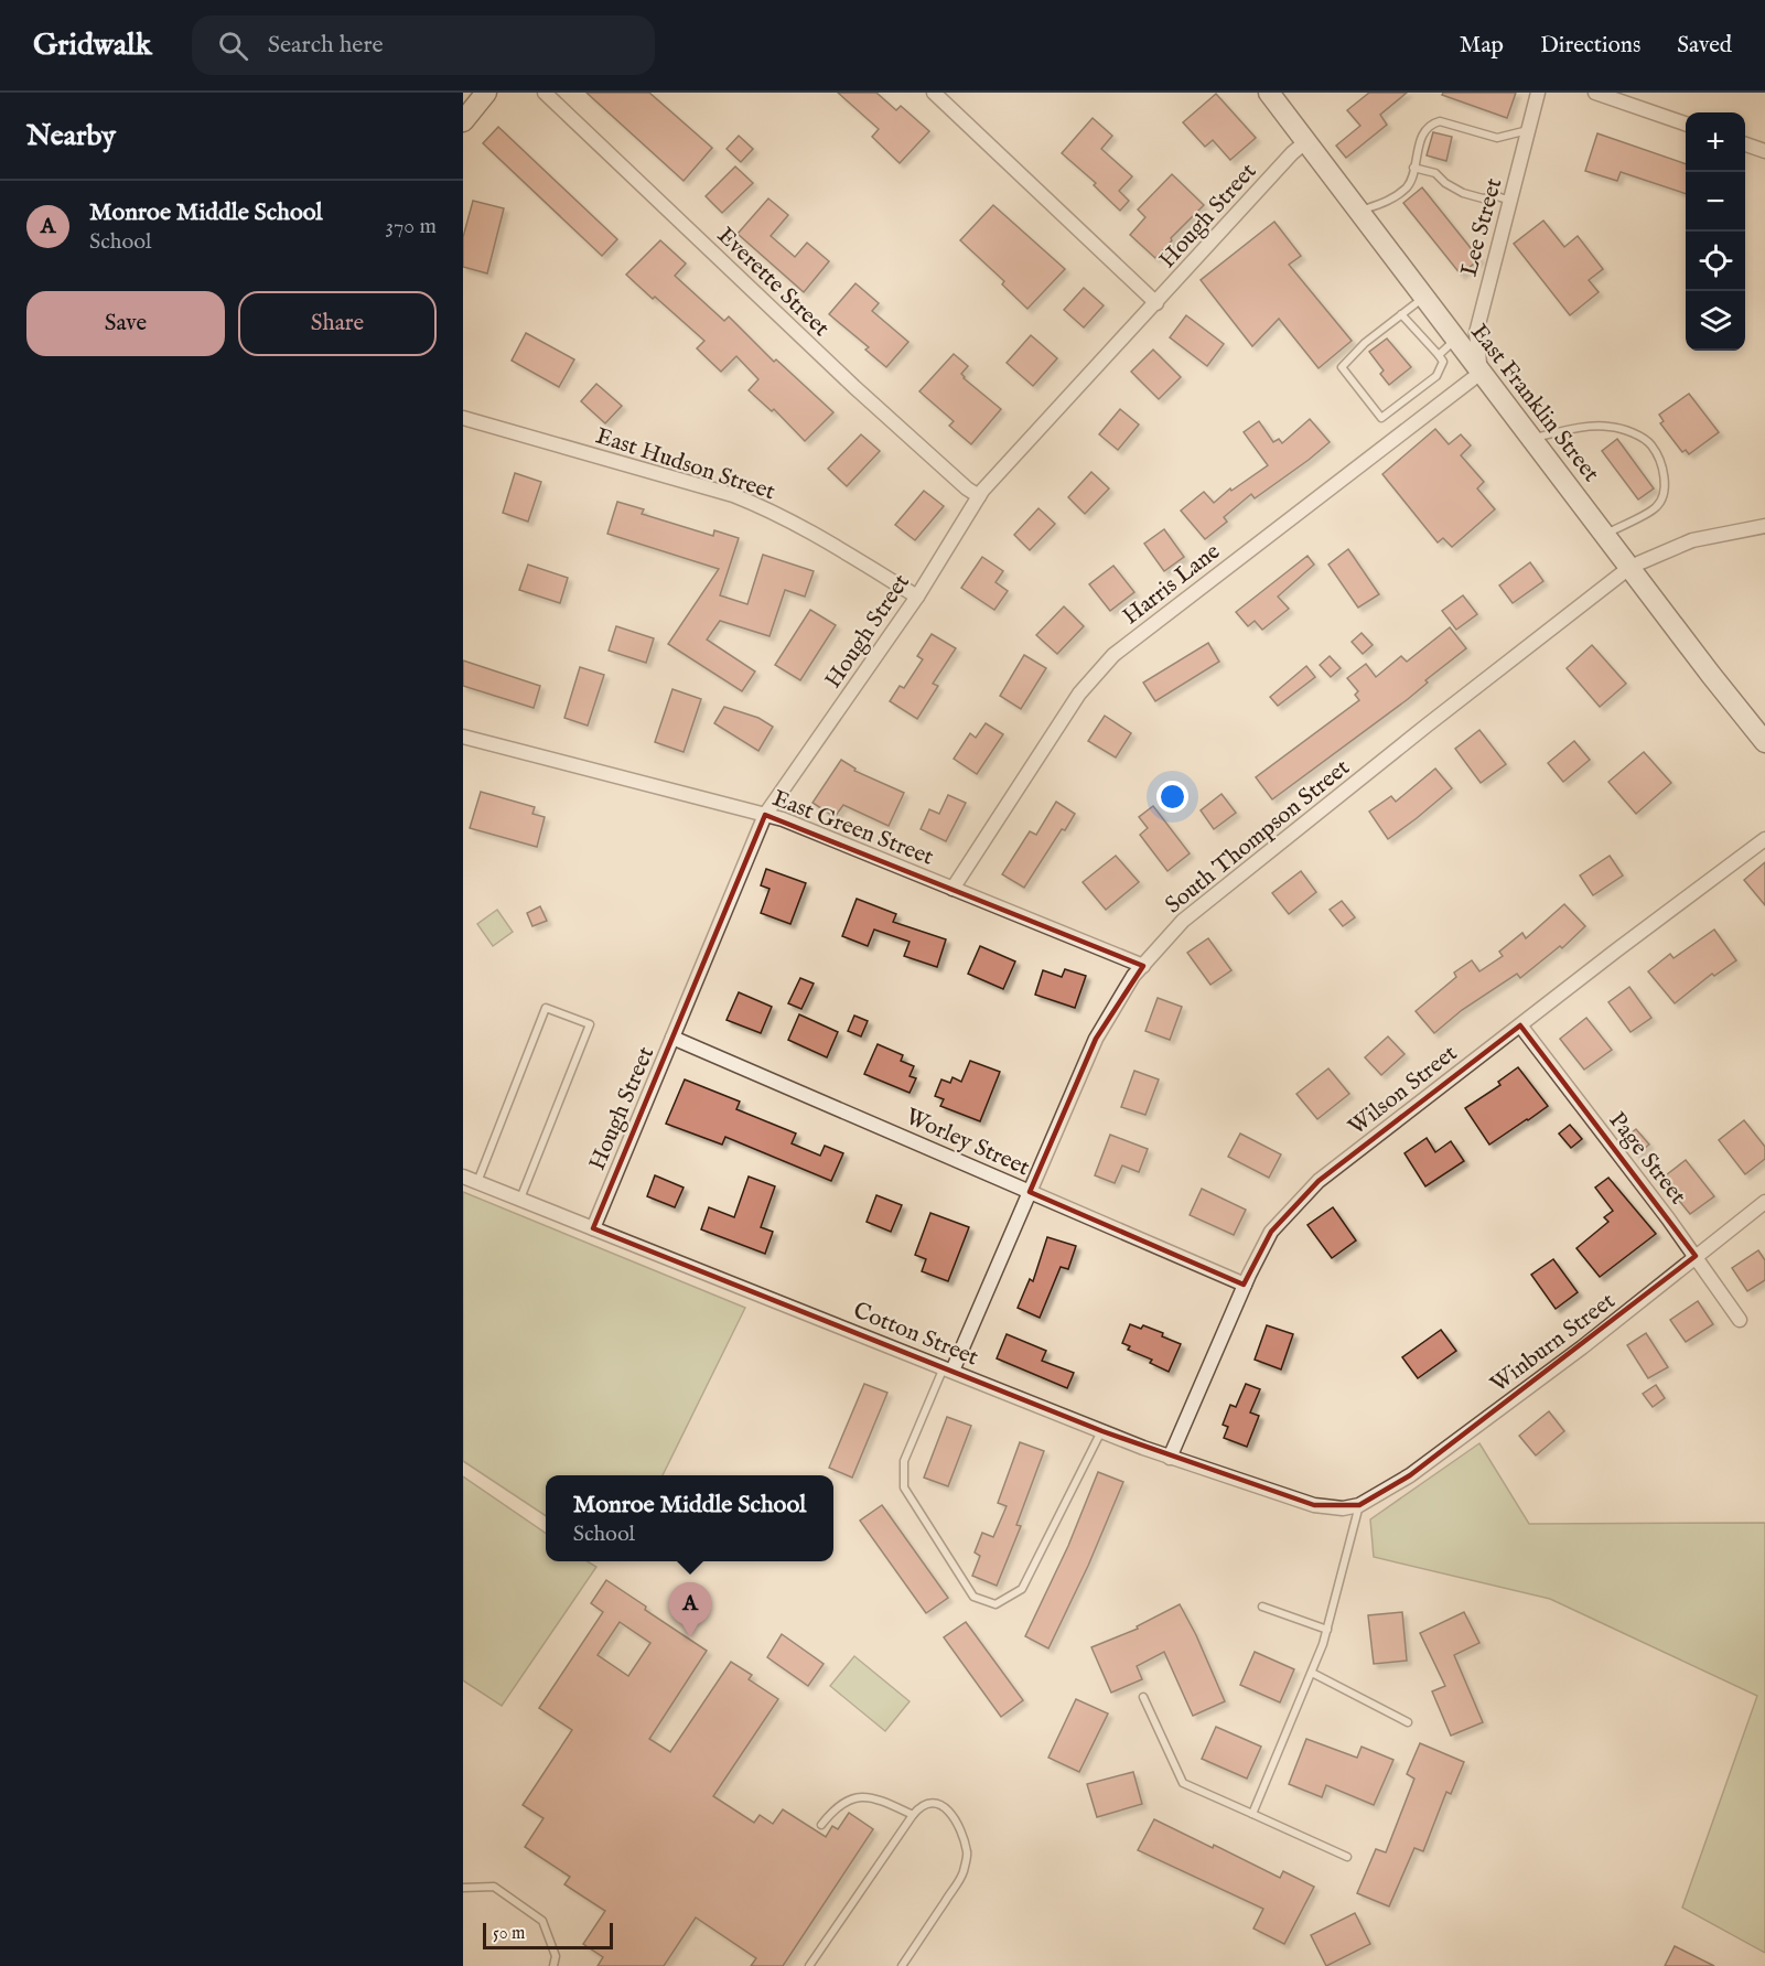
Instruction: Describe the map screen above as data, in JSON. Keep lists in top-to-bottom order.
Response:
{
  "streets": {
    "main road": ["East Franklin Street"],
    "street": [
      "Hough Street",
      "Lee Street",
      "Everette Street",
      "East Hudson Street",
      "Harris Lane",
      "East Green Street",
      "South Thompson Street",
      "Wilson Street",
      "Worley Street",
      "Page Street",
      "Cotton Street",
      "Winburn Street"
    ]
  },
  "crossings": [
    ["Hough Street", "Everette Street"],
    ["Hough Street", "East Franklin Street"],
    ["Hough Street", "East Hudson Street"],
    ["Hough Street", "East Green Street"],
    ["Hough Street", "Worley Street"],
    ["Hough Street", "Cotton Street"],
    ["Lee Street", "East Franklin Street"],
    ["Lee Street", "Harris Lane"],
    ["East Franklin Street", "Harris Lane"],
    ["East Franklin Street", "South Thompson Street"],
    ["Harris Lane", "East Green Street"],
    ["East Green Street", "South Thompson Street"],
    ["South Thompson Street", "Worley Street"],
    ["South Thompson Street", "Cotton Street"],
    ["Wilson Street", "Worley Street"],
    ["Wilson Street", "Page Street"],
    ["Wilson Street", "Cotton Street"],
    ["Page Street", "Winburn Street"],
    ["Cotton Street", "Winburn Street"]
  ],
  "scale_bar": "50 m",
  "page": {
    "header": "Gridwalk",
    "search": "Search here",
    "nav": ["Map", "Directions", "Saved"],
    "heading": "Nearby",
    "map_buttons": ["+", "−"],
    "list": [
      {
        "mark": "A",
        "name": "Monroe Middle School",
        "note": "School",
        "value": "370 m"
      }
    ],
    "buttons": ["Save", "Share"],
    "popup": ["Monroe Middle School", "School"],
    "pins": "A",
    "scale": "50 m"
  }
}
